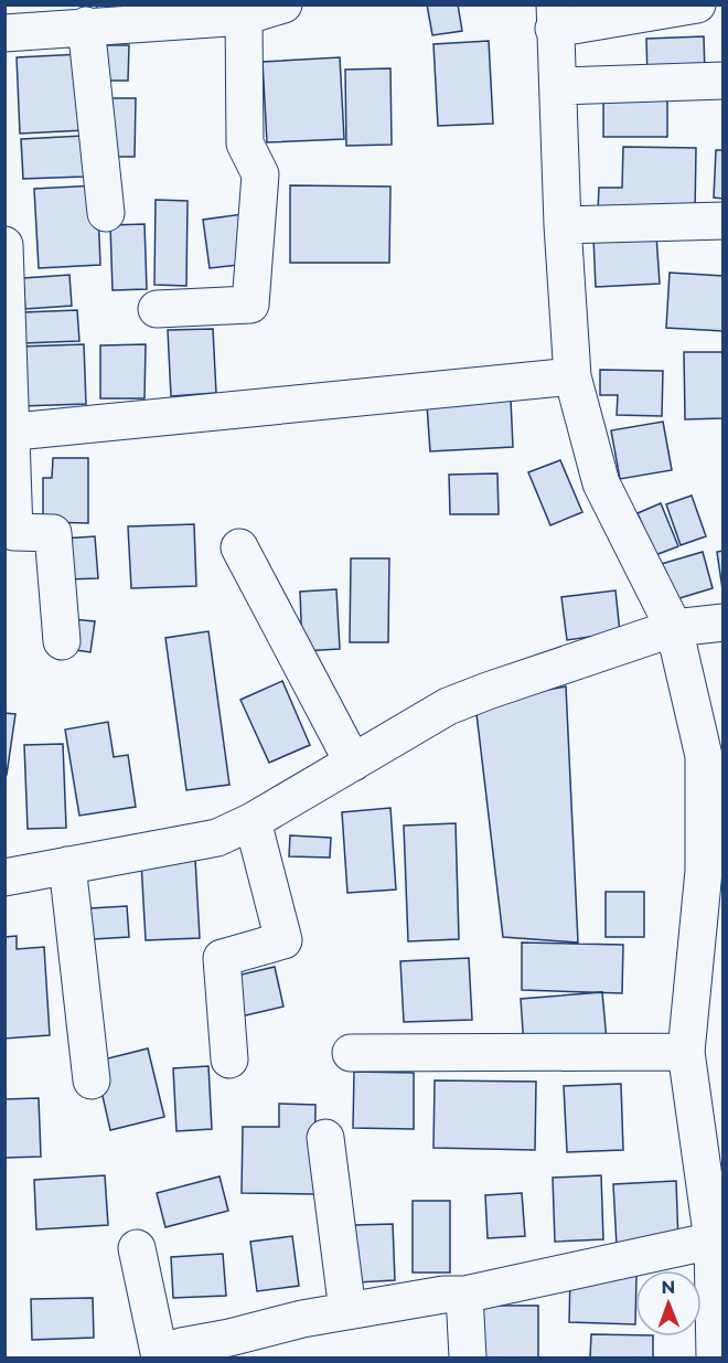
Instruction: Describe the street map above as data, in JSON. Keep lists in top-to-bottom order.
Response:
{
  "north": "top"
}
